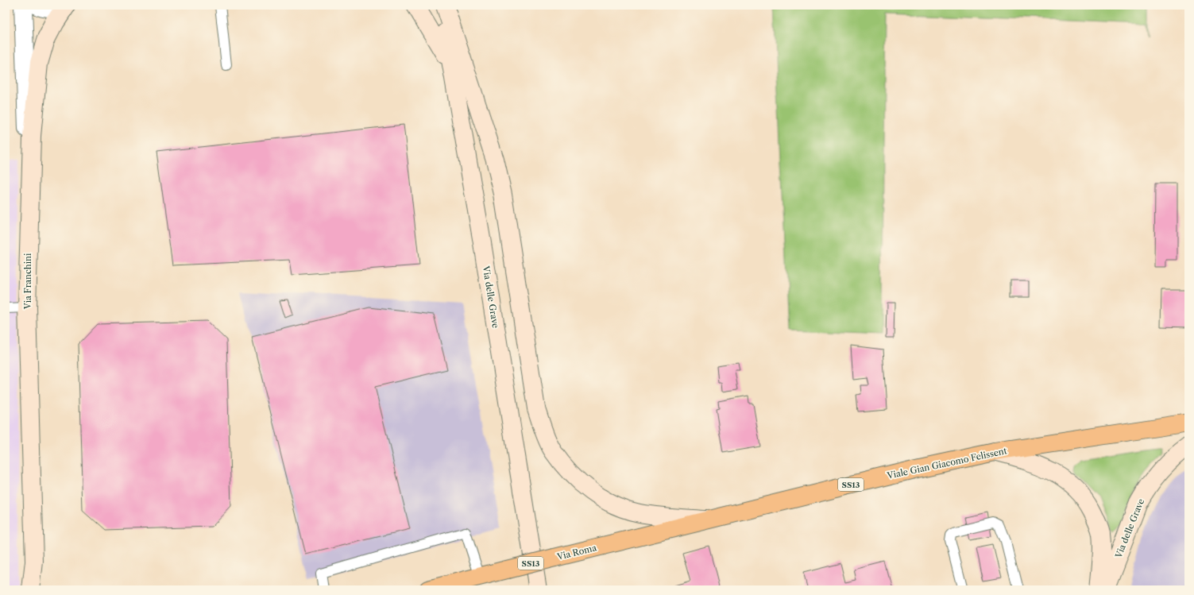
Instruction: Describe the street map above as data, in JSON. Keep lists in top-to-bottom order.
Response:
{
  "streets": {
    "main road": [
      "Via Franchini",
      "Via delle Grave",
      "Viale Gian Giacomo Felissent",
      "SS13",
      "Via Roma"
    ]
  },
  "crossings": [
    ["Via delle Grave", "Viale Gian Giacomo Felissent"],
    ["Viale Gian Giacomo Felissent", "Via Roma"]
  ]
}
